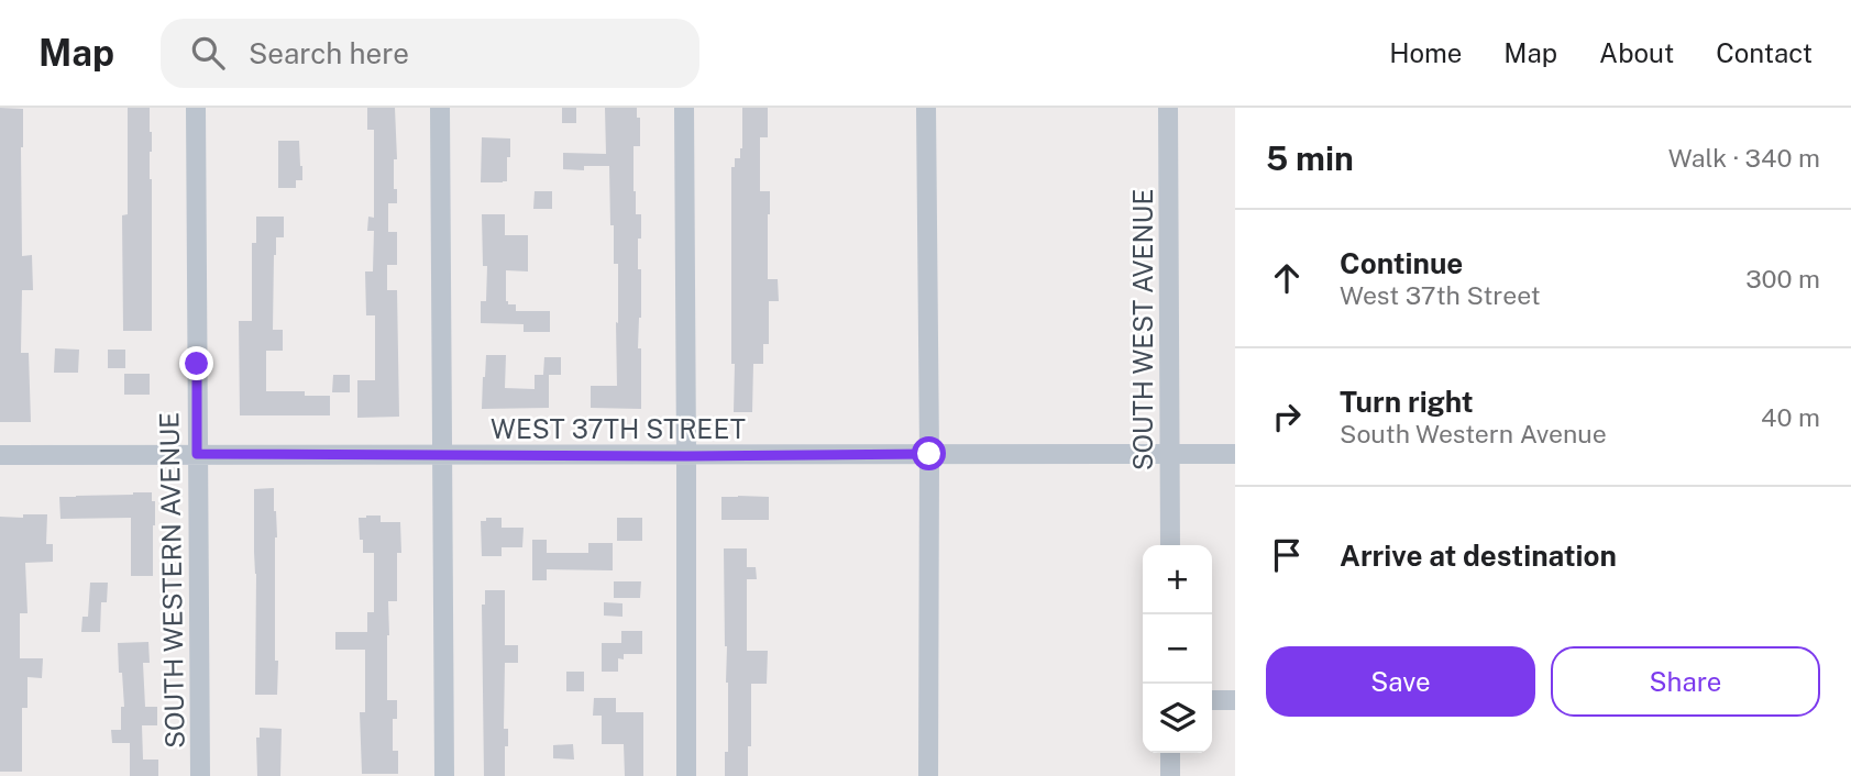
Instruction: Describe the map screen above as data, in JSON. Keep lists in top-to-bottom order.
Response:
{
  "streets": {
    "street": ["SOUTH WEST AVENUE", "WEST 37TH STREET", "SOUTH WESTERN AVENUE"]
  },
  "crossings": [
    ["SOUTH WEST AVENUE", "WEST 37TH STREET"],
    ["WEST 37TH STREET", "SOUTH WESTERN AVENUE"]
  ],
  "page": {
    "header": "Map",
    "search": "Search here",
    "nav": [
      "Home",
      "Map",
      "About",
      "Contact"
    ],
    "heading": ["5 min", "Walk · 340 m"],
    "list": [
      ["Continue", "West 37th Street", "300 m"],
      ["Turn right", "South Western Avenue", "40 m"],
      "Arrive at destination"
    ],
    "map_buttons": ["+", "−"],
    "buttons": ["Save", "Share"]
  }
}
